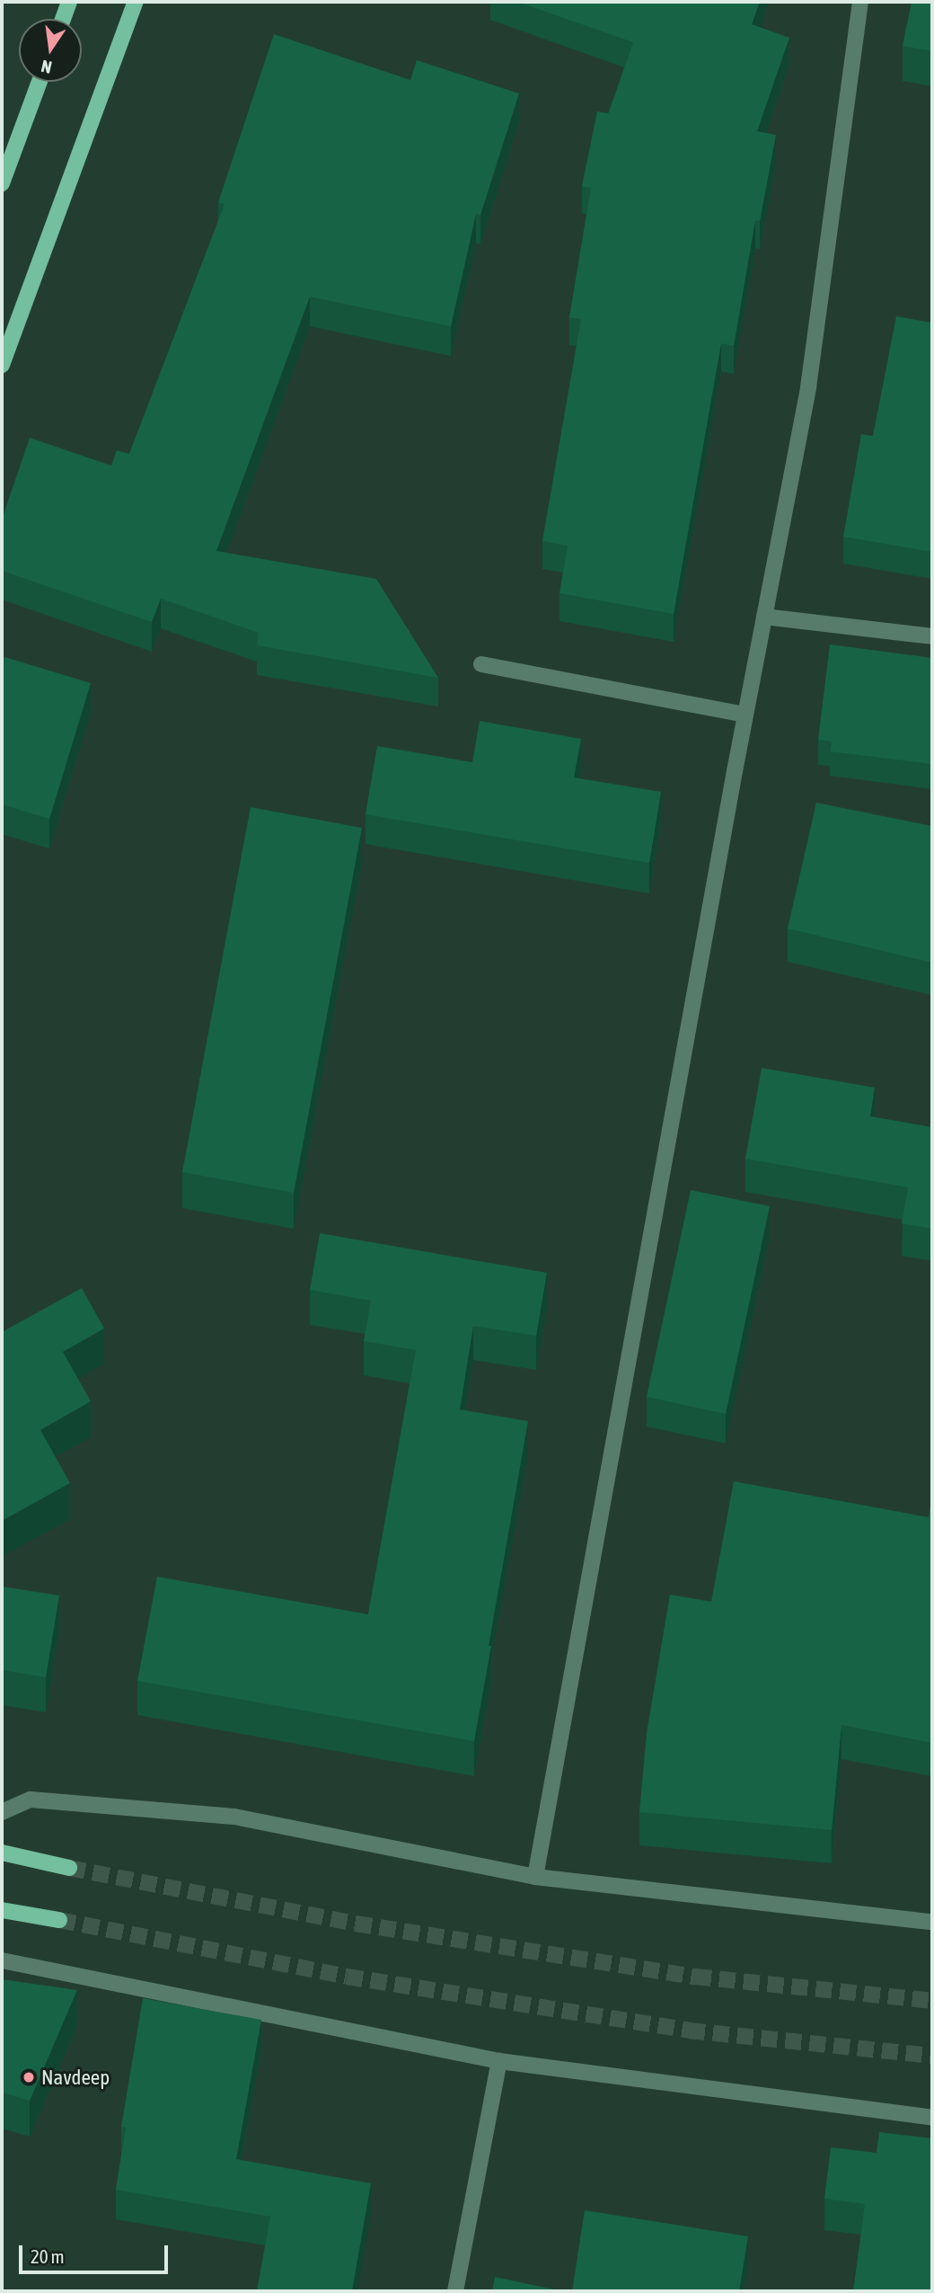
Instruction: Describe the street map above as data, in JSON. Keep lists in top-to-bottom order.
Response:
{
  "places": ["Navdeep"],
  "scale_bar": "20 m",
  "north": "bottom"
}
